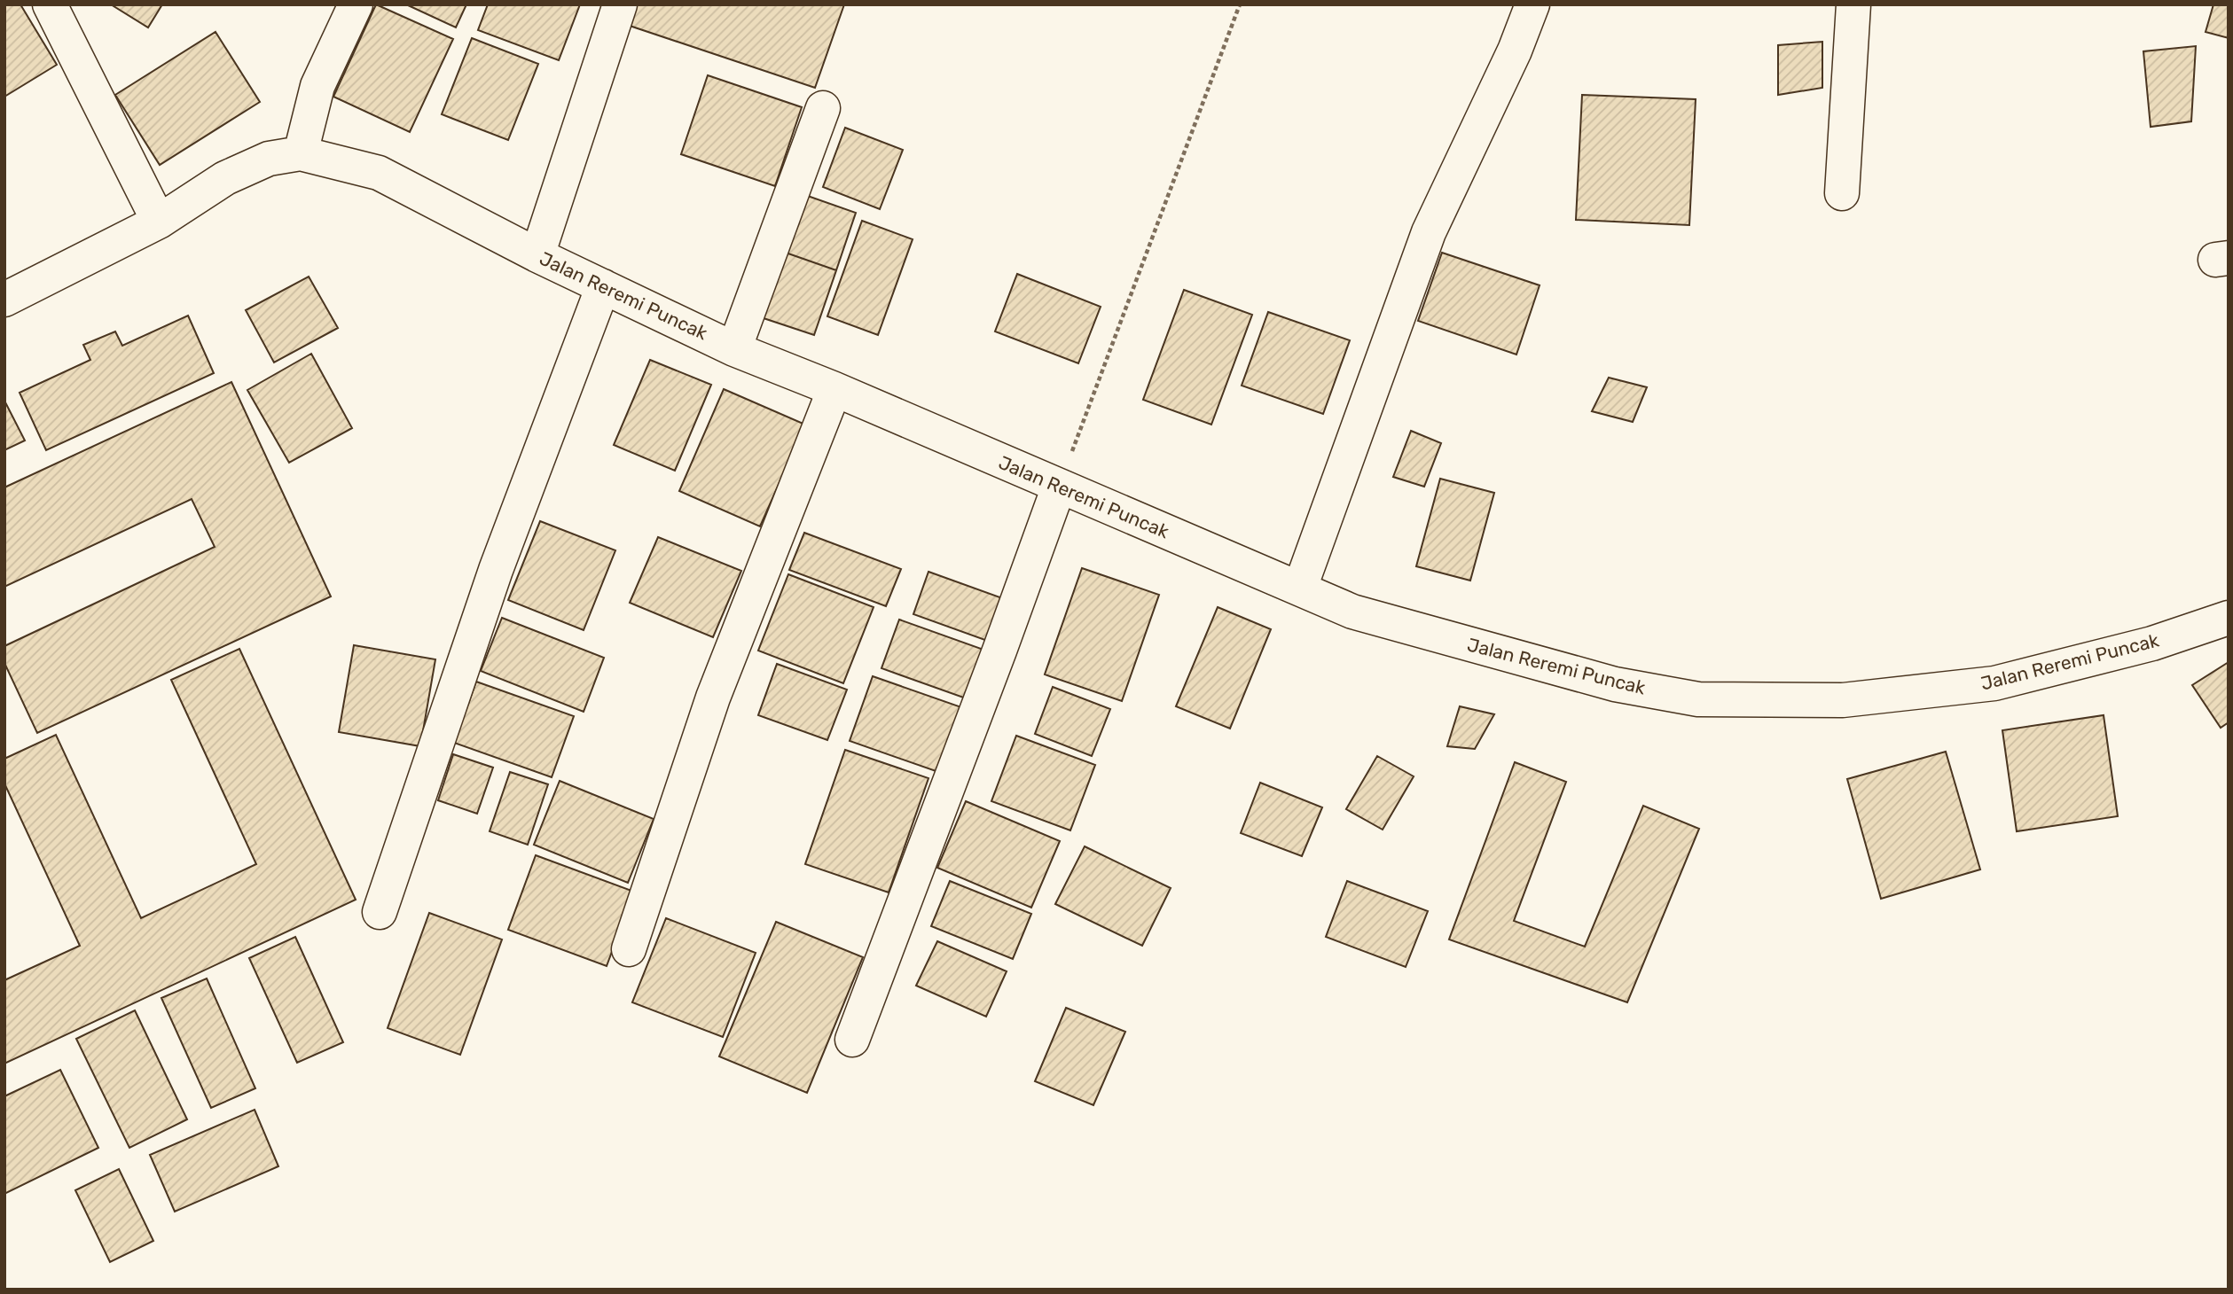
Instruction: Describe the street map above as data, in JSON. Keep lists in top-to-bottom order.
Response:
{
  "streets": {
    "street": ["Jalan Reremi Puncak"]
  }
}
